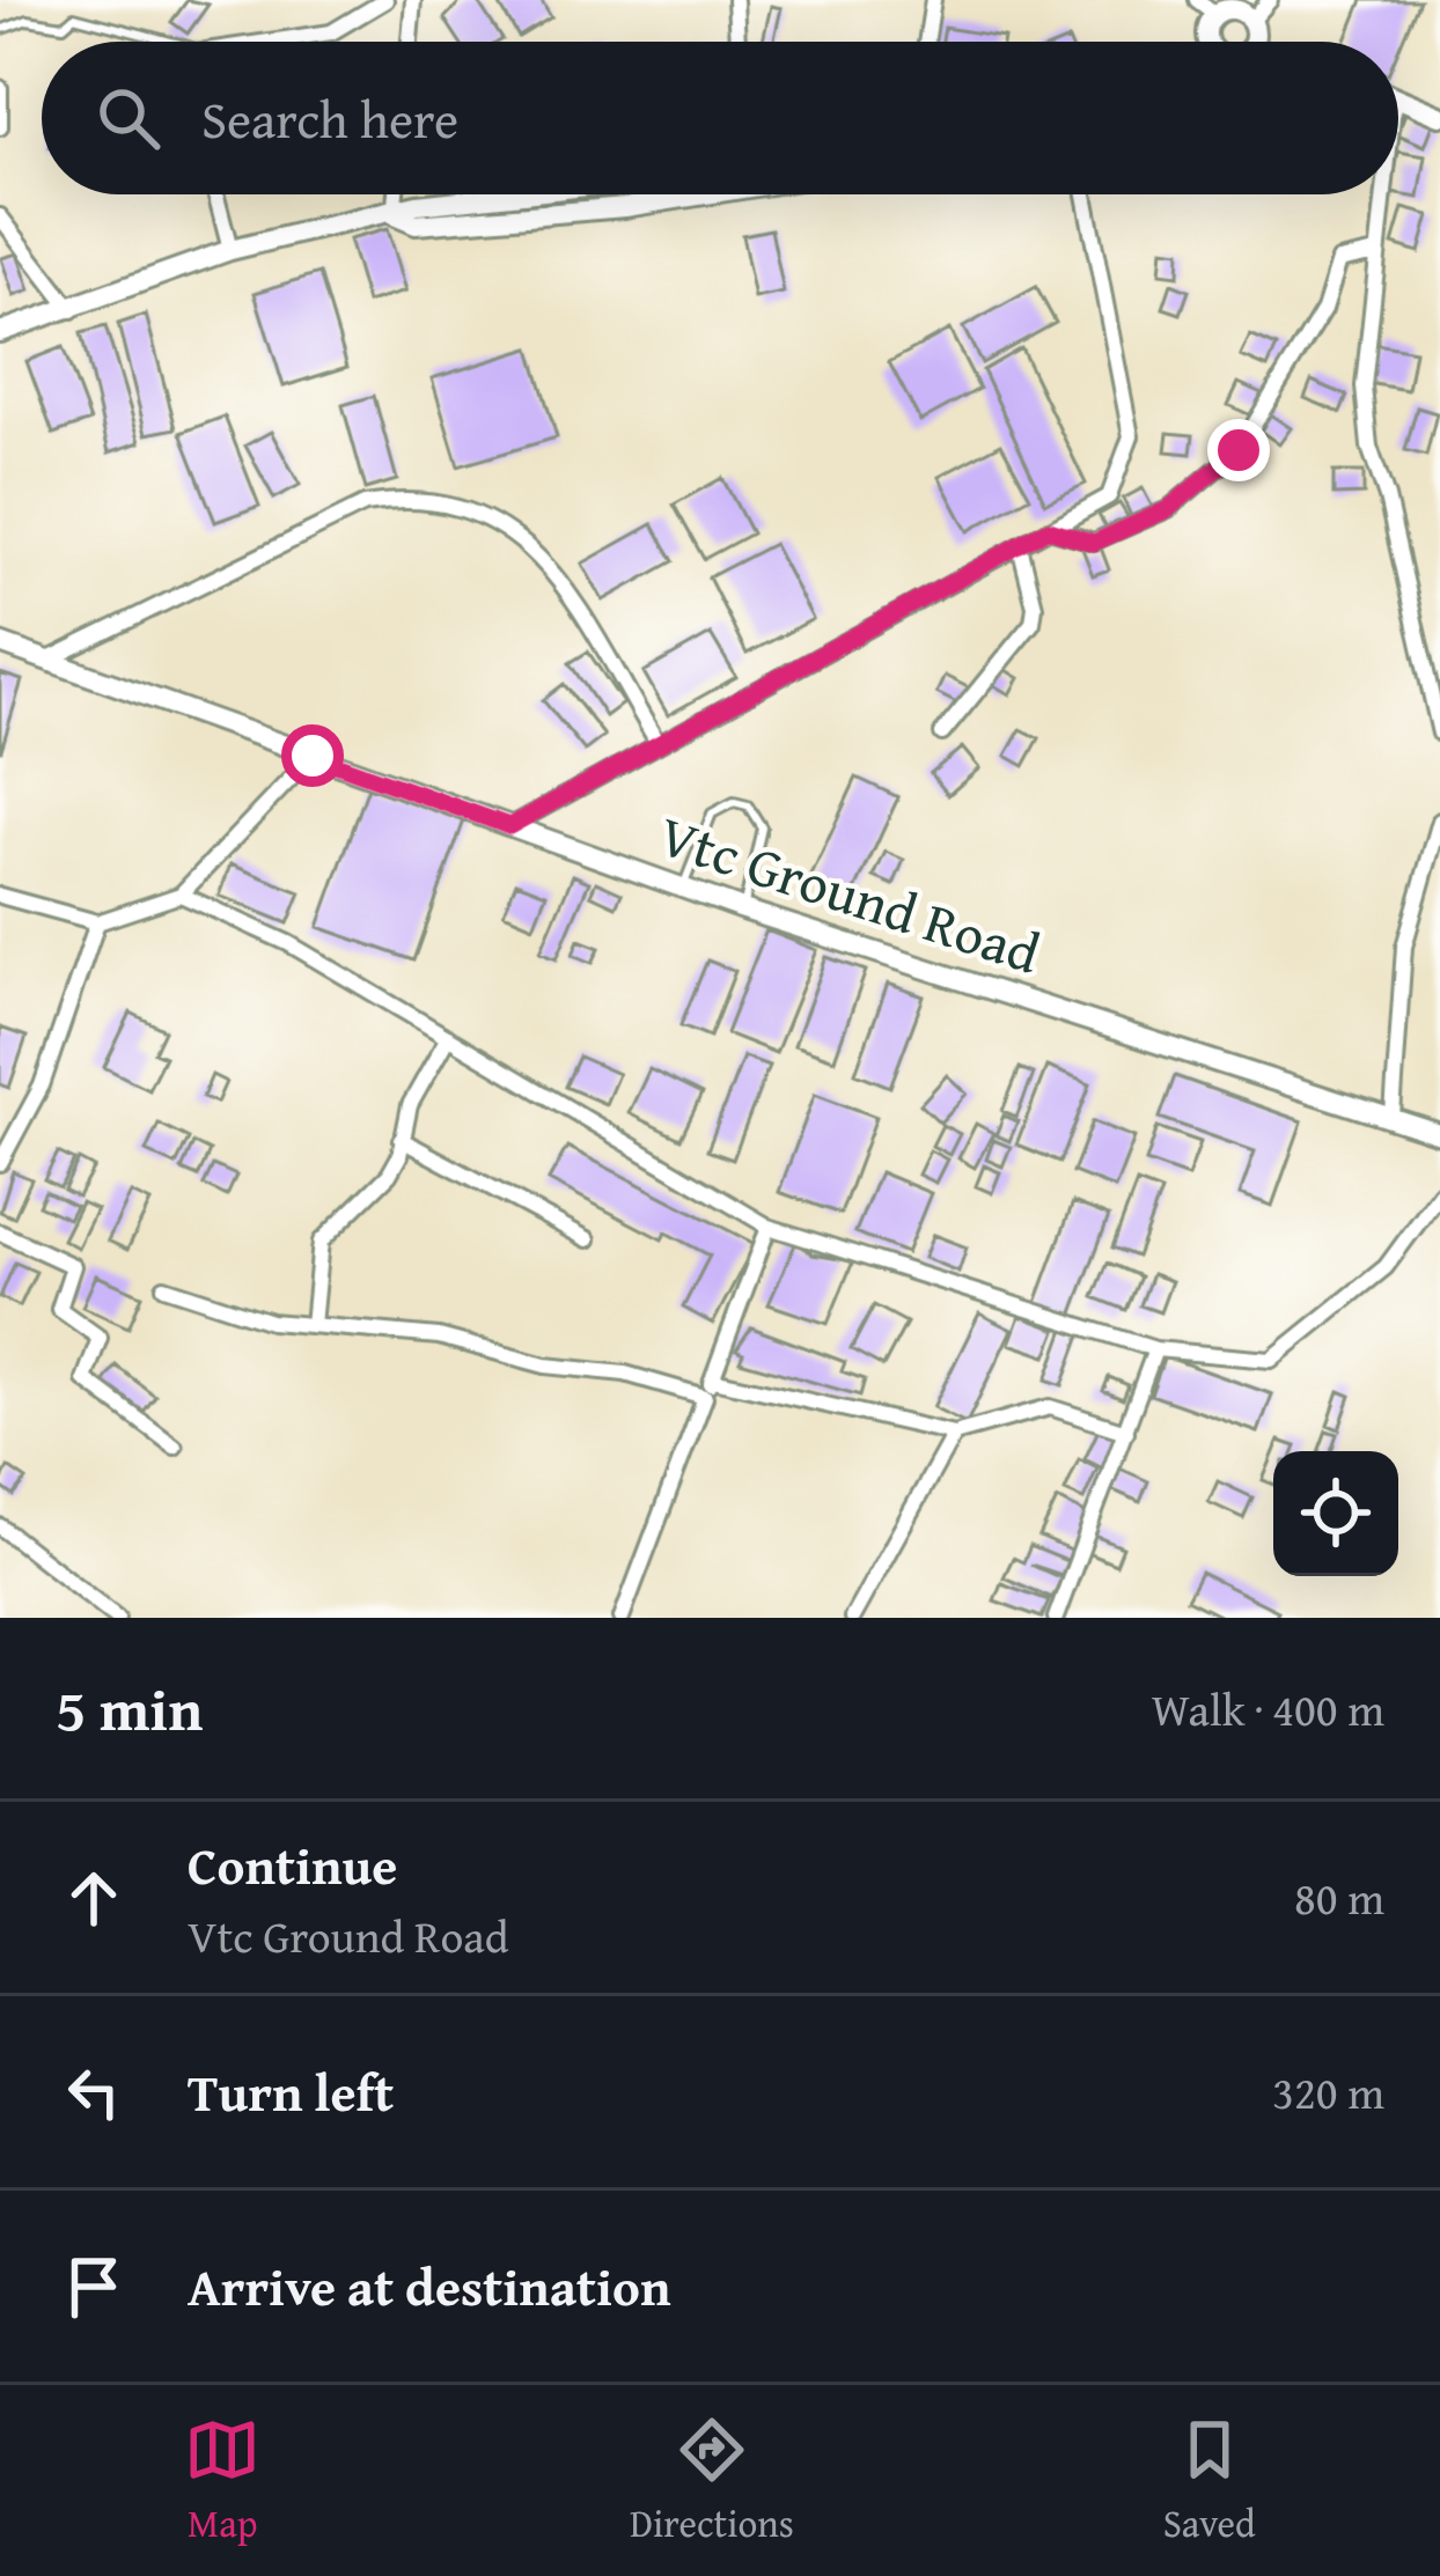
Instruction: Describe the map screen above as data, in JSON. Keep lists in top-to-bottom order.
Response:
{
  "streets": {
    "street": ["Vtc Ground Road"]
  },
  "page": {
    "search": "Search here",
    "heading": ["5 min", "Walk · 400 m"],
    "list": [
      ["Continue", "Vtc Ground Road", "80 m"],
      ["Turn left", "320 m"],
      "Arrive at destination"
    ],
    "nav": ["Map", "Directions", "Saved"]
  }
}
